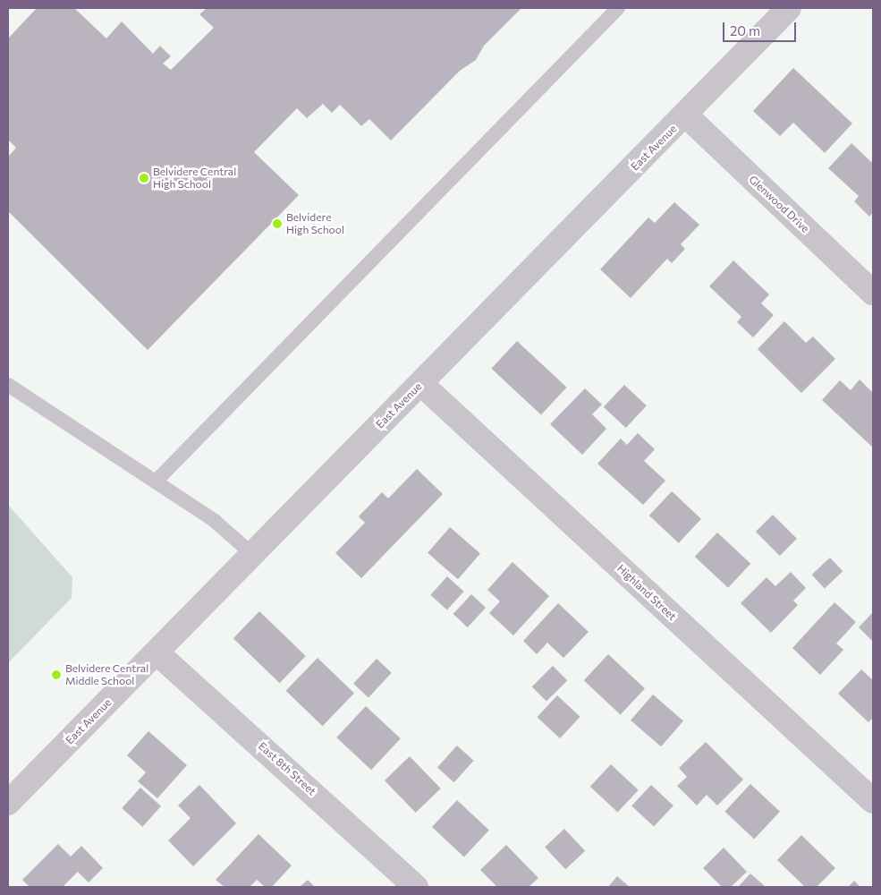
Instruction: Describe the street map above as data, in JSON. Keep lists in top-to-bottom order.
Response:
{
  "streets": {
    "street": [
      "East Avenue",
      "Glenwood Drive",
      "Highland Street",
      "East 8th Street"
    ]
  },
  "crossings": [
    ["East Avenue", "Glenwood Drive"],
    ["East Avenue", "Highland Street"],
    ["East Avenue", "East 8th Street"]
  ],
  "places": ["Belvidere Central High School", "Belvidere High School", "Belvidere Central Middle School"],
  "scale_bar": "20 m"
}
